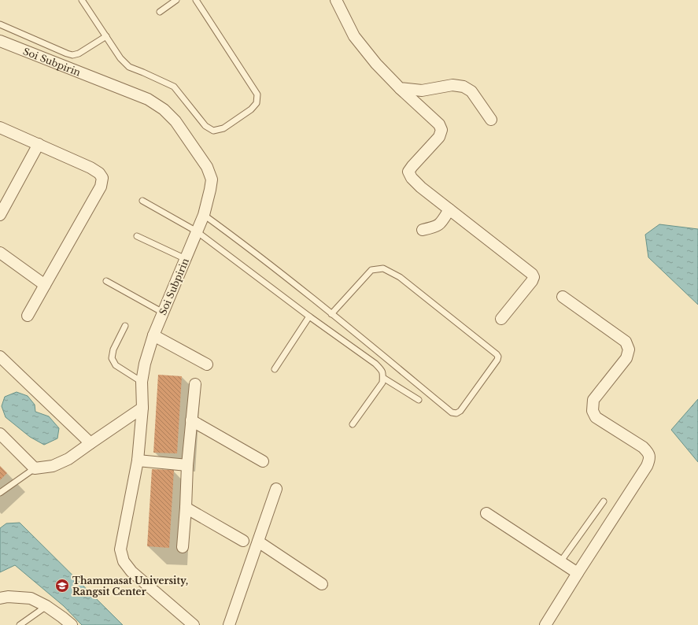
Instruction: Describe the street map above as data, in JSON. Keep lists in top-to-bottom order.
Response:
{
  "streets": {
    "street": ["Soi Subpirin"]
  },
  "places": {
    "school or university": ["Thammasat University, Rangsit Center"]
  }
}
